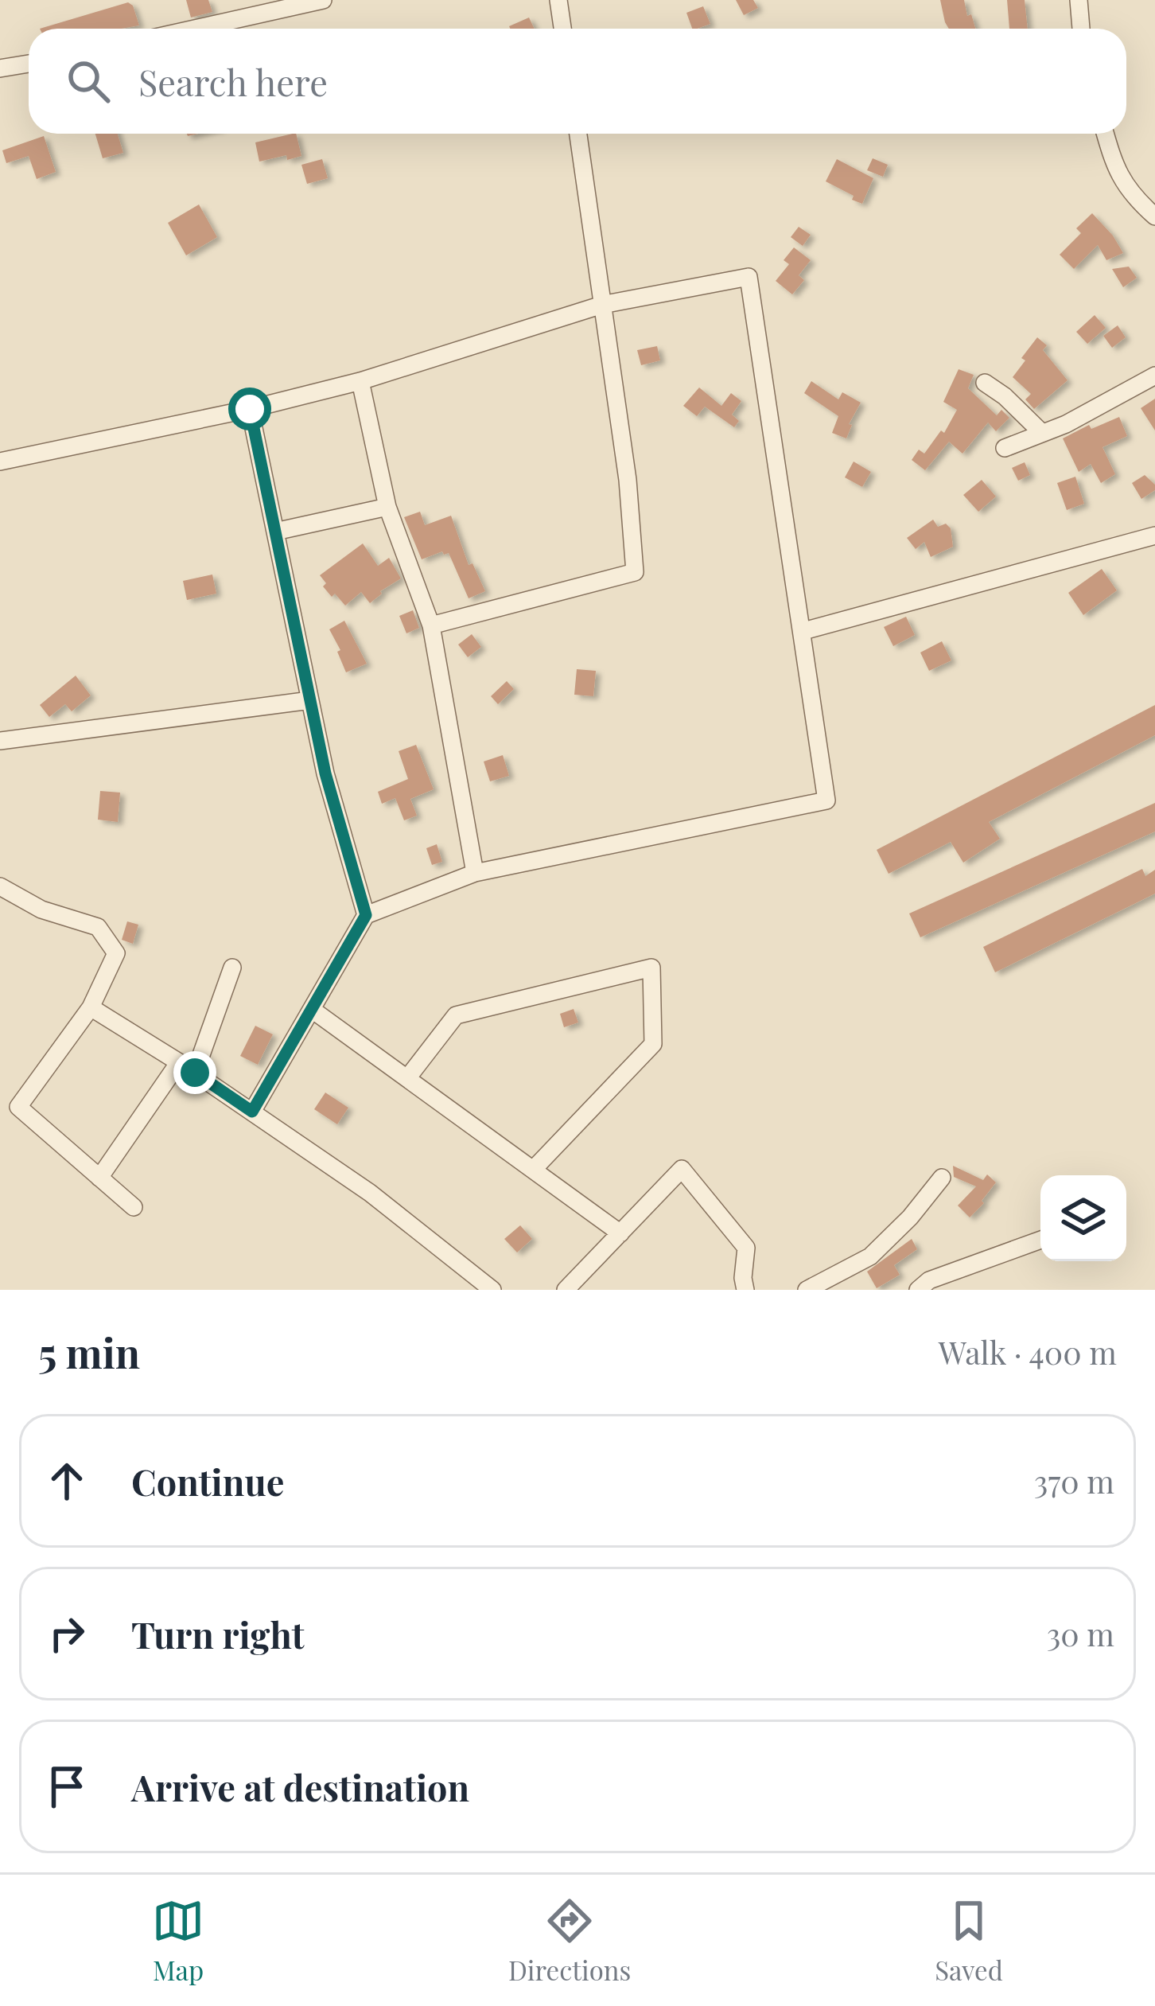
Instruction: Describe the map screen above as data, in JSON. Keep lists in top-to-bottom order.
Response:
{
  "page": {
    "search": "Search here",
    "heading": ["5 min", "Walk · 400 m"],
    "list": [
      ["Continue", "370 m"],
      ["Turn right", "30 m"],
      "Arrive at destination"
    ],
    "nav": ["Map", "Directions", "Saved"]
  }
}
